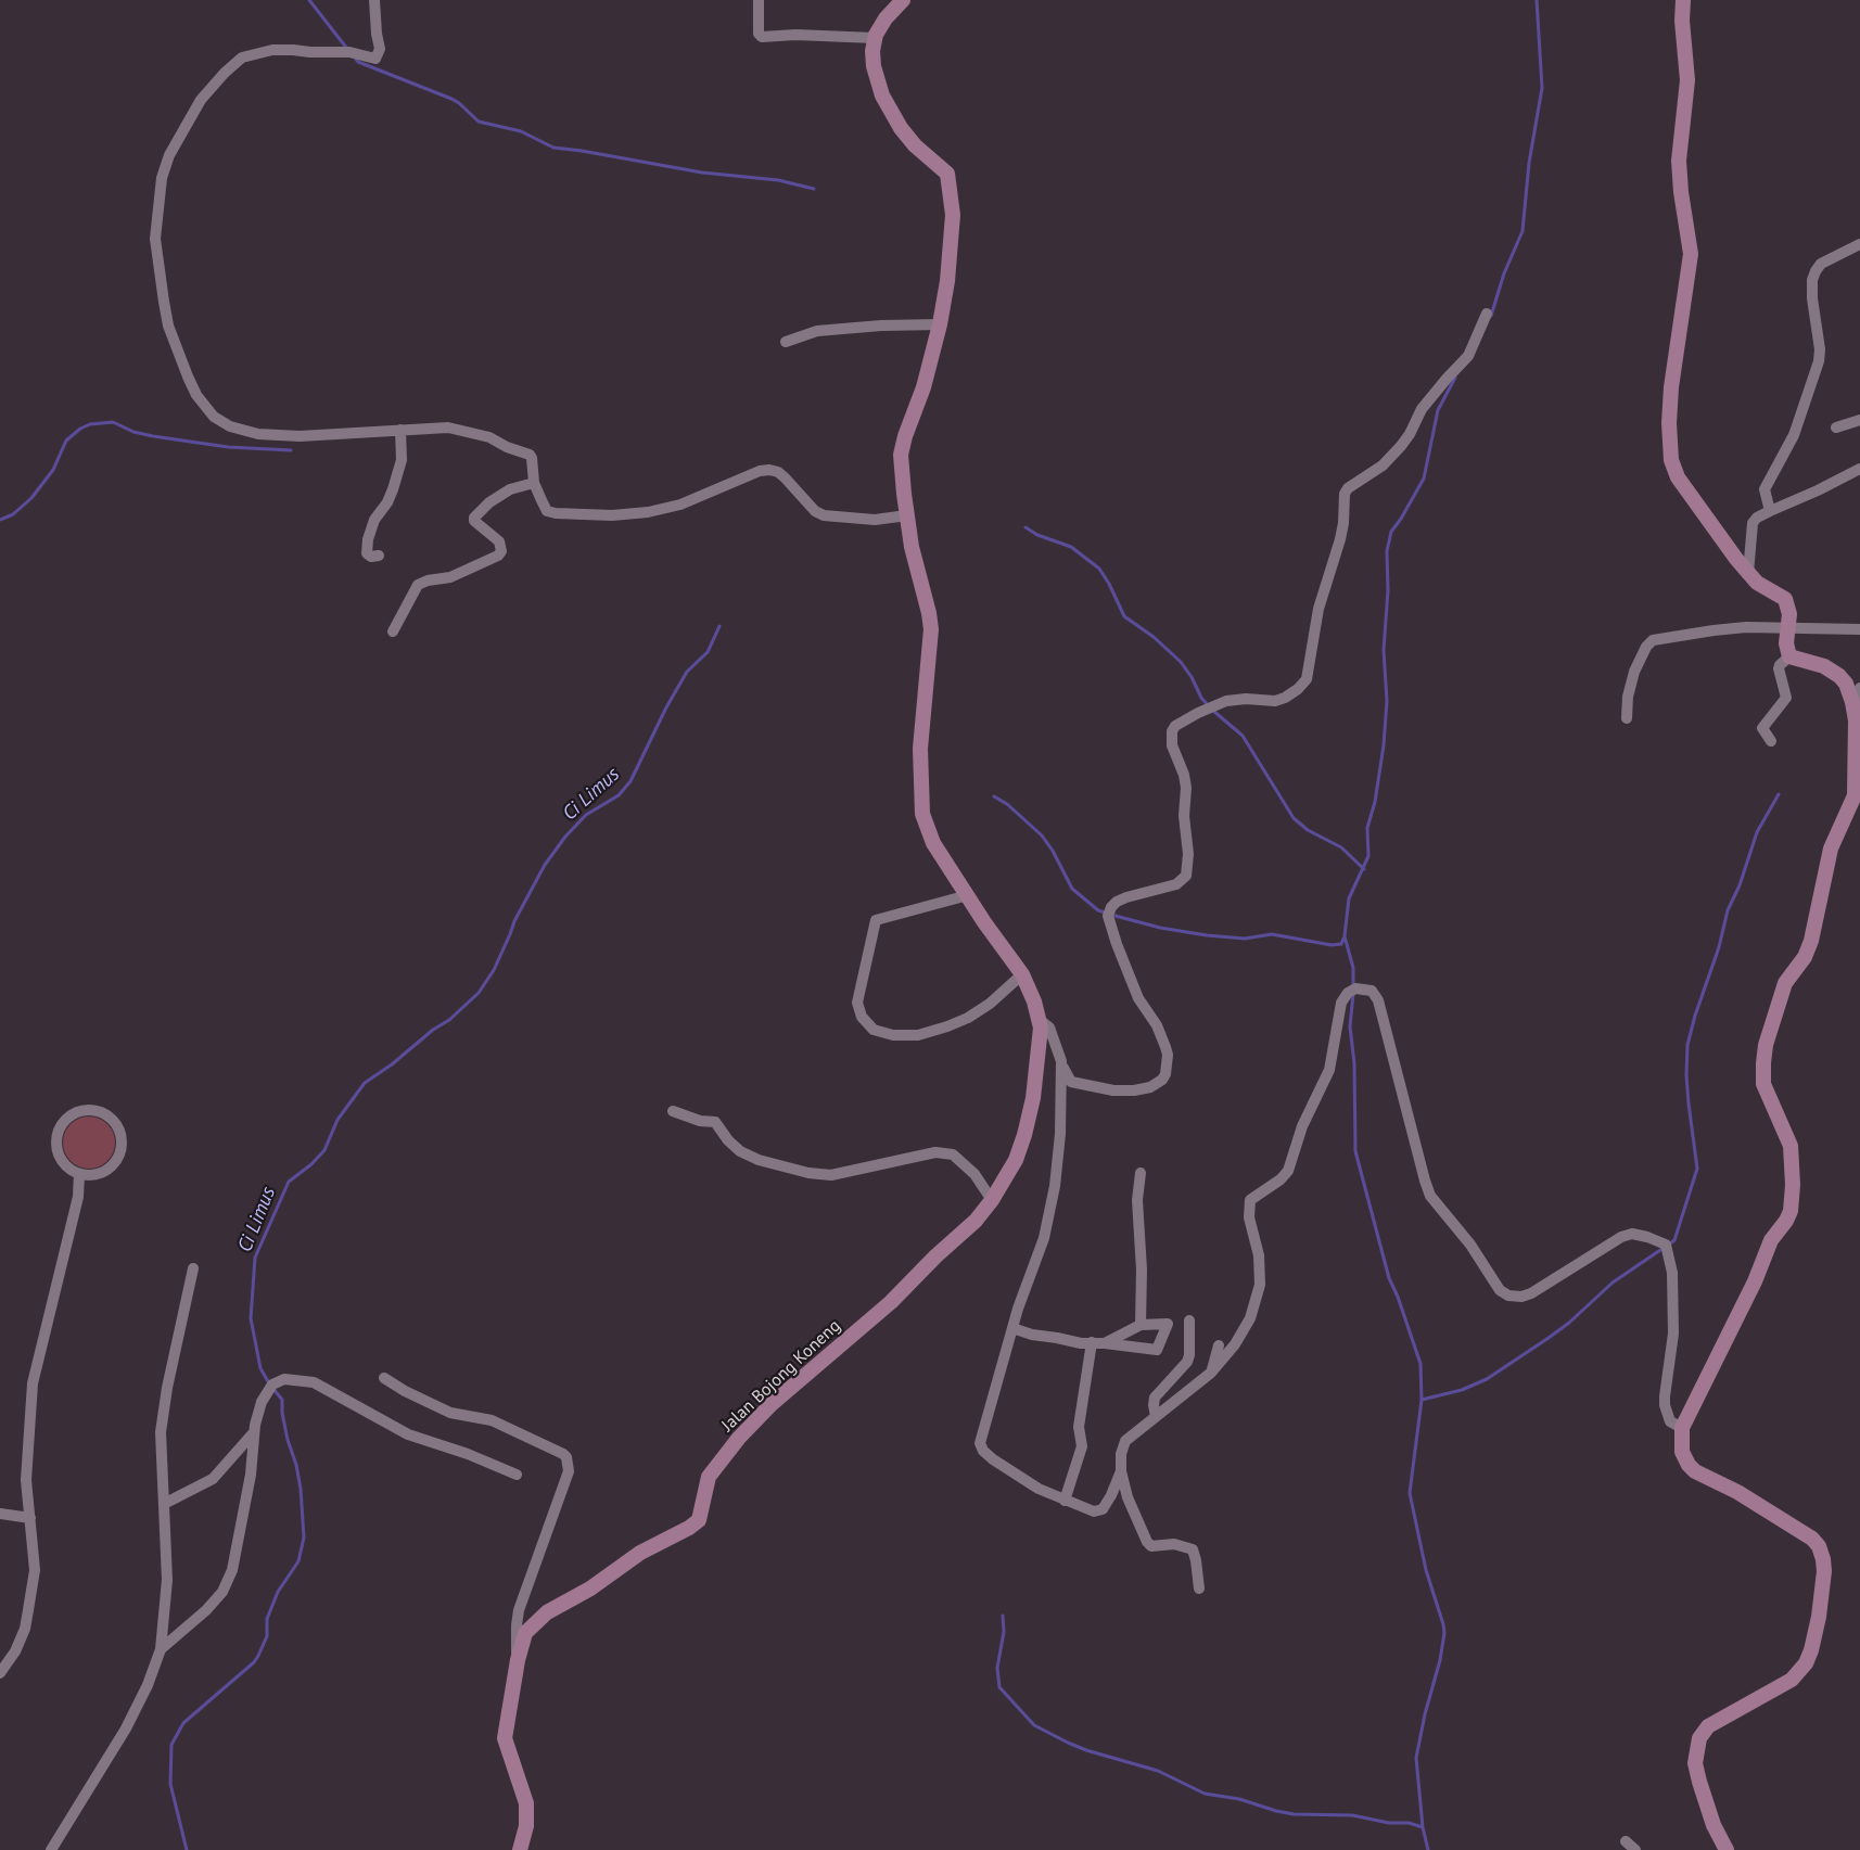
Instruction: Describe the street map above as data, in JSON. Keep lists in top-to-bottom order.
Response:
{
  "streets": {
    "street": ["Jalan Bojong Koneng"]
  },
  "water": ["Ci Limus"]
}
